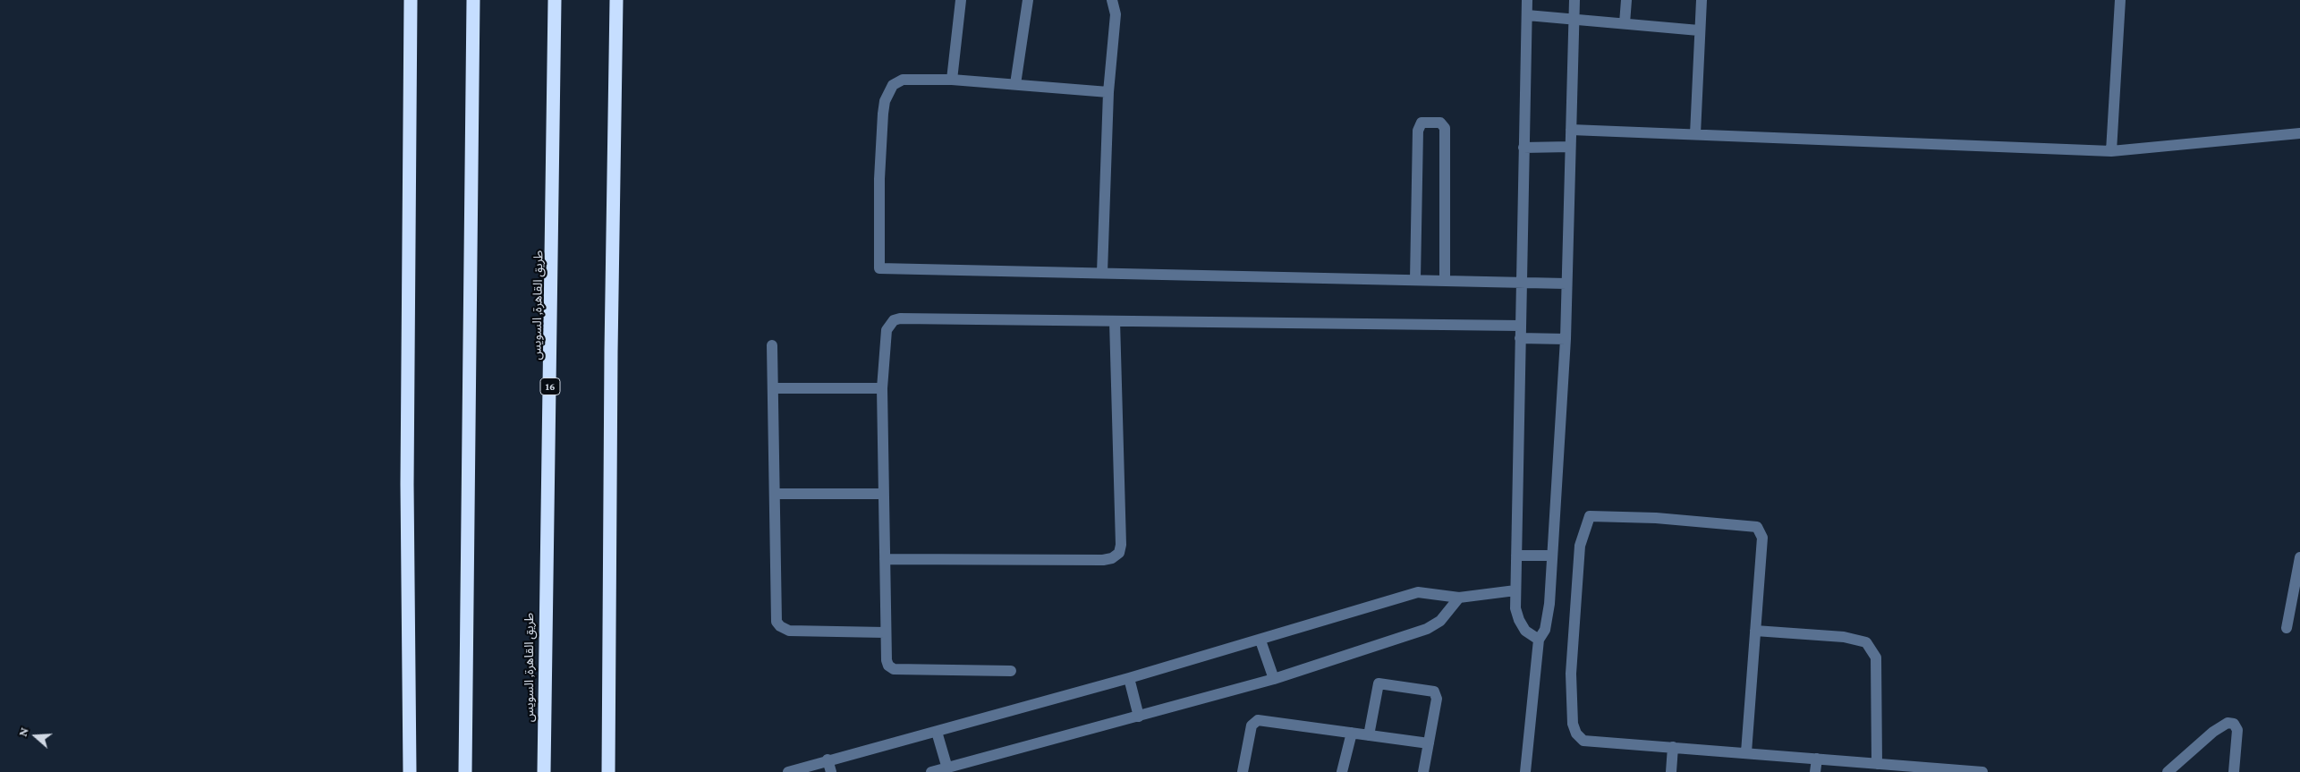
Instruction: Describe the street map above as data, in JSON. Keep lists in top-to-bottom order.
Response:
{
  "streets": {
    "highway": ["طريق القاهرة, السويس", "16"]
  },
  "north": "left"
}
